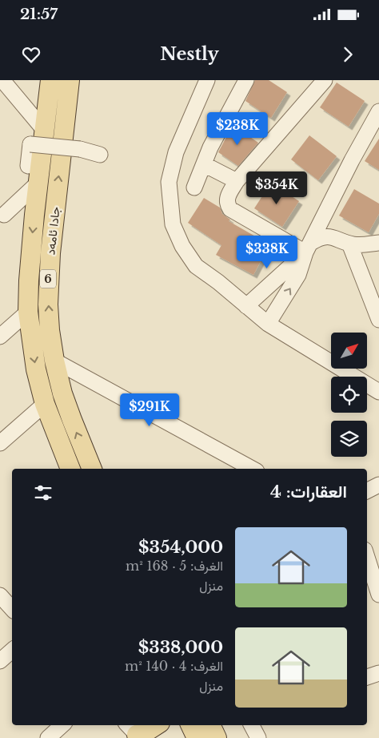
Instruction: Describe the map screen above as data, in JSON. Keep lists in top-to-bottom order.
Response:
{
  "streets": {
    "main road": ["جادا ئامەد", "6"]
  },
  "north": "top right",
  "page": {
    "status": "21:57",
    "header": "Nestly",
    "price": [
      "$238K",
      "$354K",
      "$338K",
      "$291K"
    ],
    "heading": "العقارات: 4",
    "list": [
      {
        "name": "$354,000",
        "note": "الغرف: 5 · 168 m² · منزل"
      },
      {
        "name": "$338,000",
        "note": "الغرف: 4 · 140 m² · منزل"
      }
    ]
  }
}
